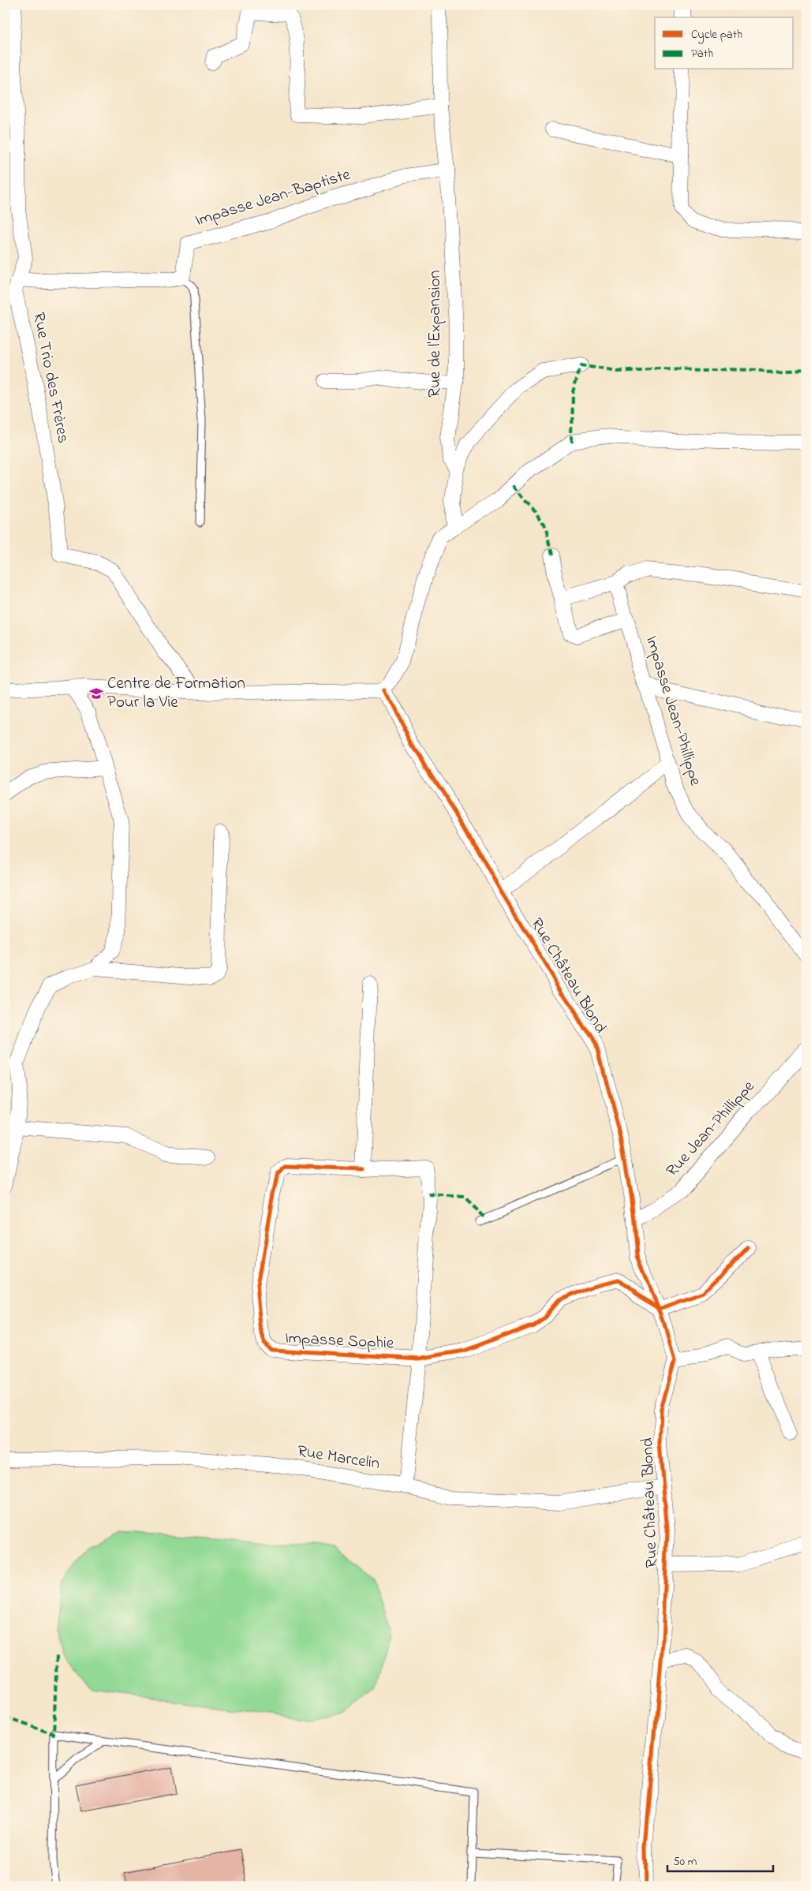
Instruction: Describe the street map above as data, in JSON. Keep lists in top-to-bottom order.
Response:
{
  "streets": {
    "street": [
      "Impasse Jean-Baptiste",
      "Rue de l'Expansion",
      "Rue Trio des Frères",
      "Impasse Jean-Phillippe",
      "Rue Château Blond",
      "Rue Jean-Phillippe",
      "Impasse Sophie",
      "Rue Marcelin"
    ]
  },
  "crossings": [
    ["Impasse Jean-Baptiste", "Rue de l'Expansion"],
    ["Rue Château Blond", "Rue Jean-Phillippe"],
    ["Rue Château Blond", "Impasse Sophie"],
    ["Rue Château Blond", "Rue Marcelin"]
  ],
  "places": {
    "school or university": ["Centre de Formation Pour la Vie"]
  },
  "legend": ["Cycle path", "Path"],
  "scale_bar": "50 m"
}
